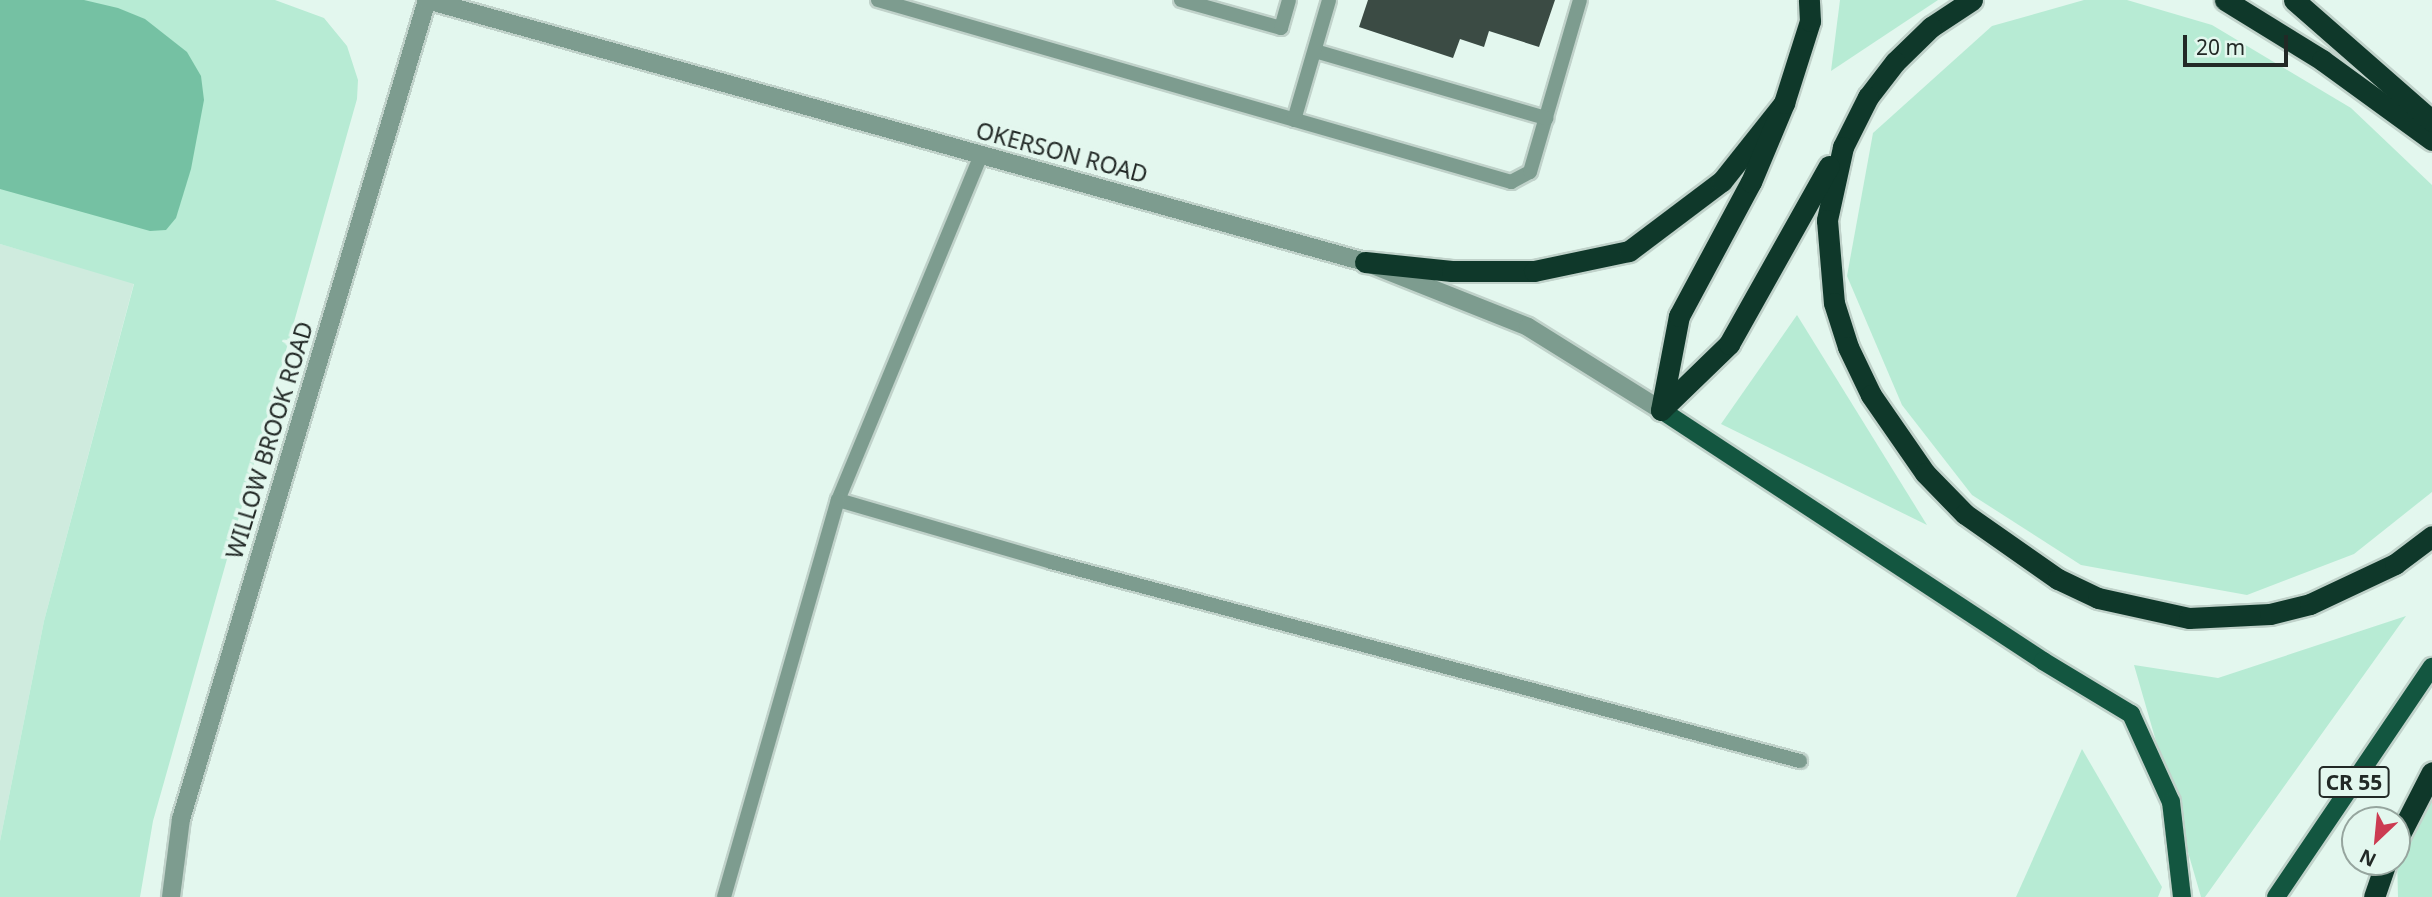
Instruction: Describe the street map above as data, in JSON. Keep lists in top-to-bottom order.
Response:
{
  "streets": {
    "main road": ["CR 55"],
    "street": ["OKERSON ROAD", "WILLOW BROOK ROAD"]
  },
  "crossings": [
    ["OKERSON ROAD", "WILLOW BROOK ROAD"]
  ],
  "scale_bar": "20 m",
  "north": "bottom left"
}
